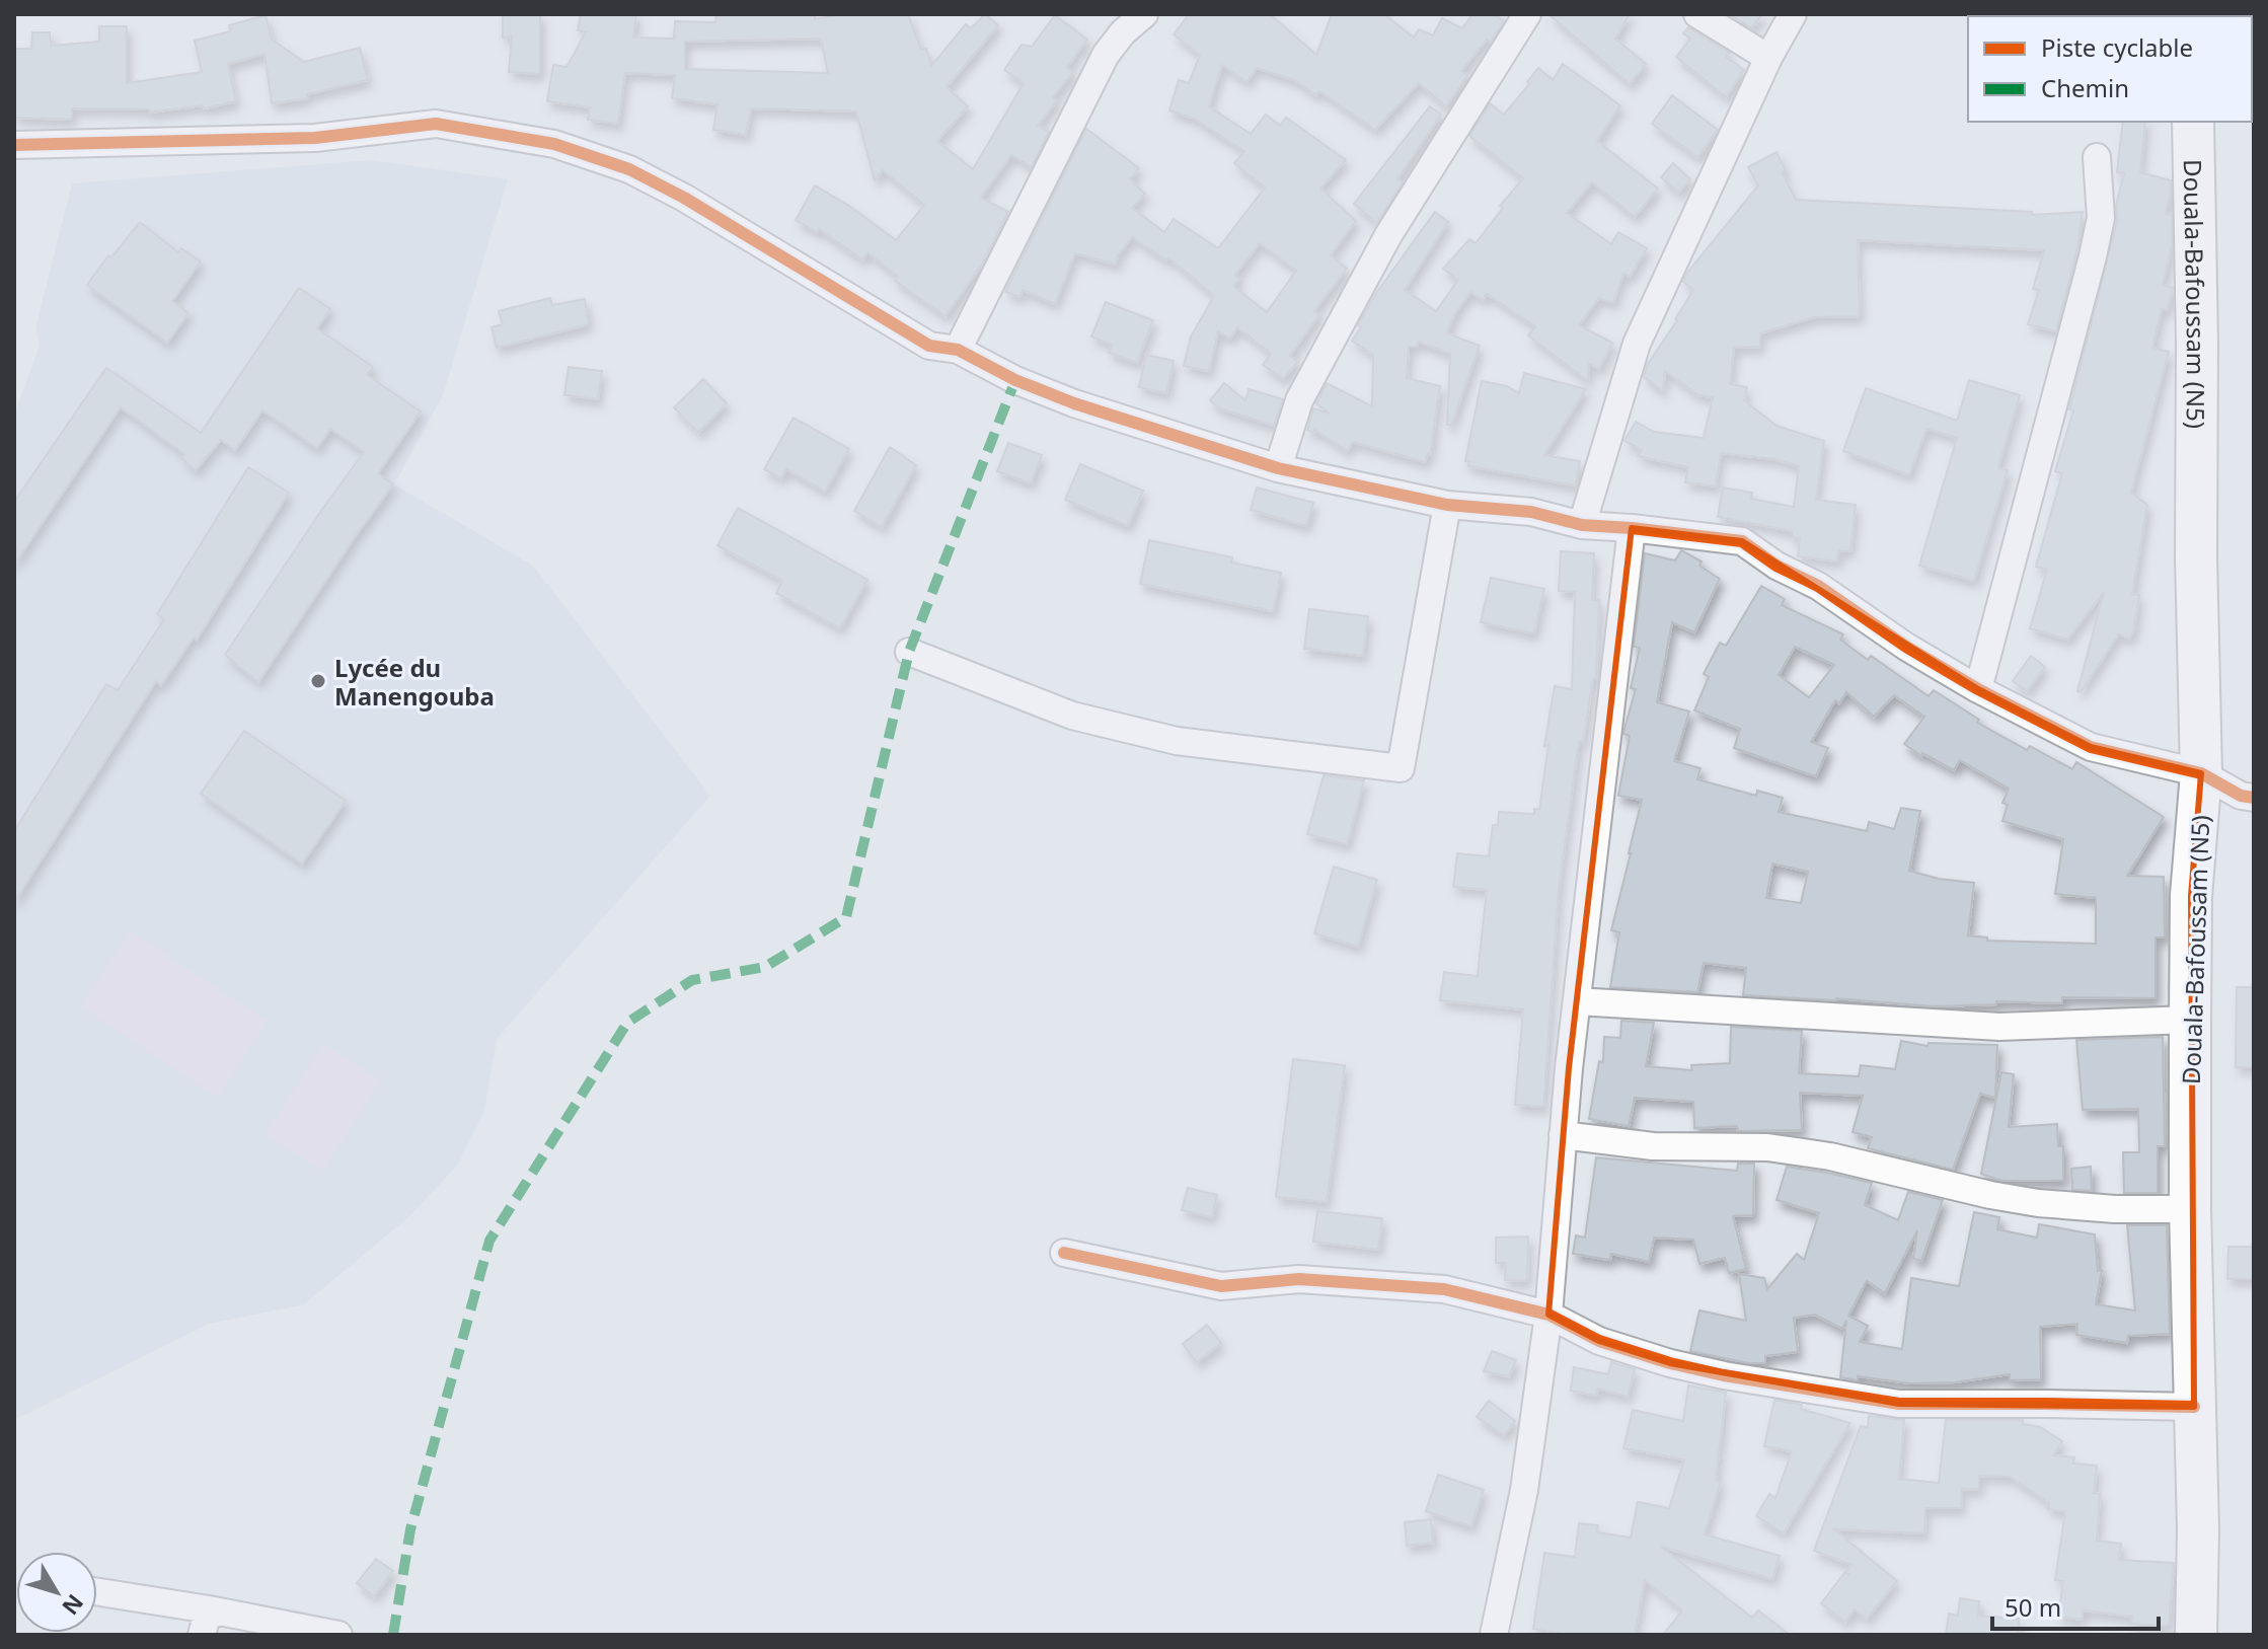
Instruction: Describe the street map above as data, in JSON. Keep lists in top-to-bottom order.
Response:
{
  "streets": {
    "highway": ["Douala-Bafoussam (N5)"]
  },
  "places": ["Lycée du Manengouba"],
  "legend": ["Piste cyclable", "Chemin"],
  "scale_bar": "50 m",
  "north": "bottom right"
}
